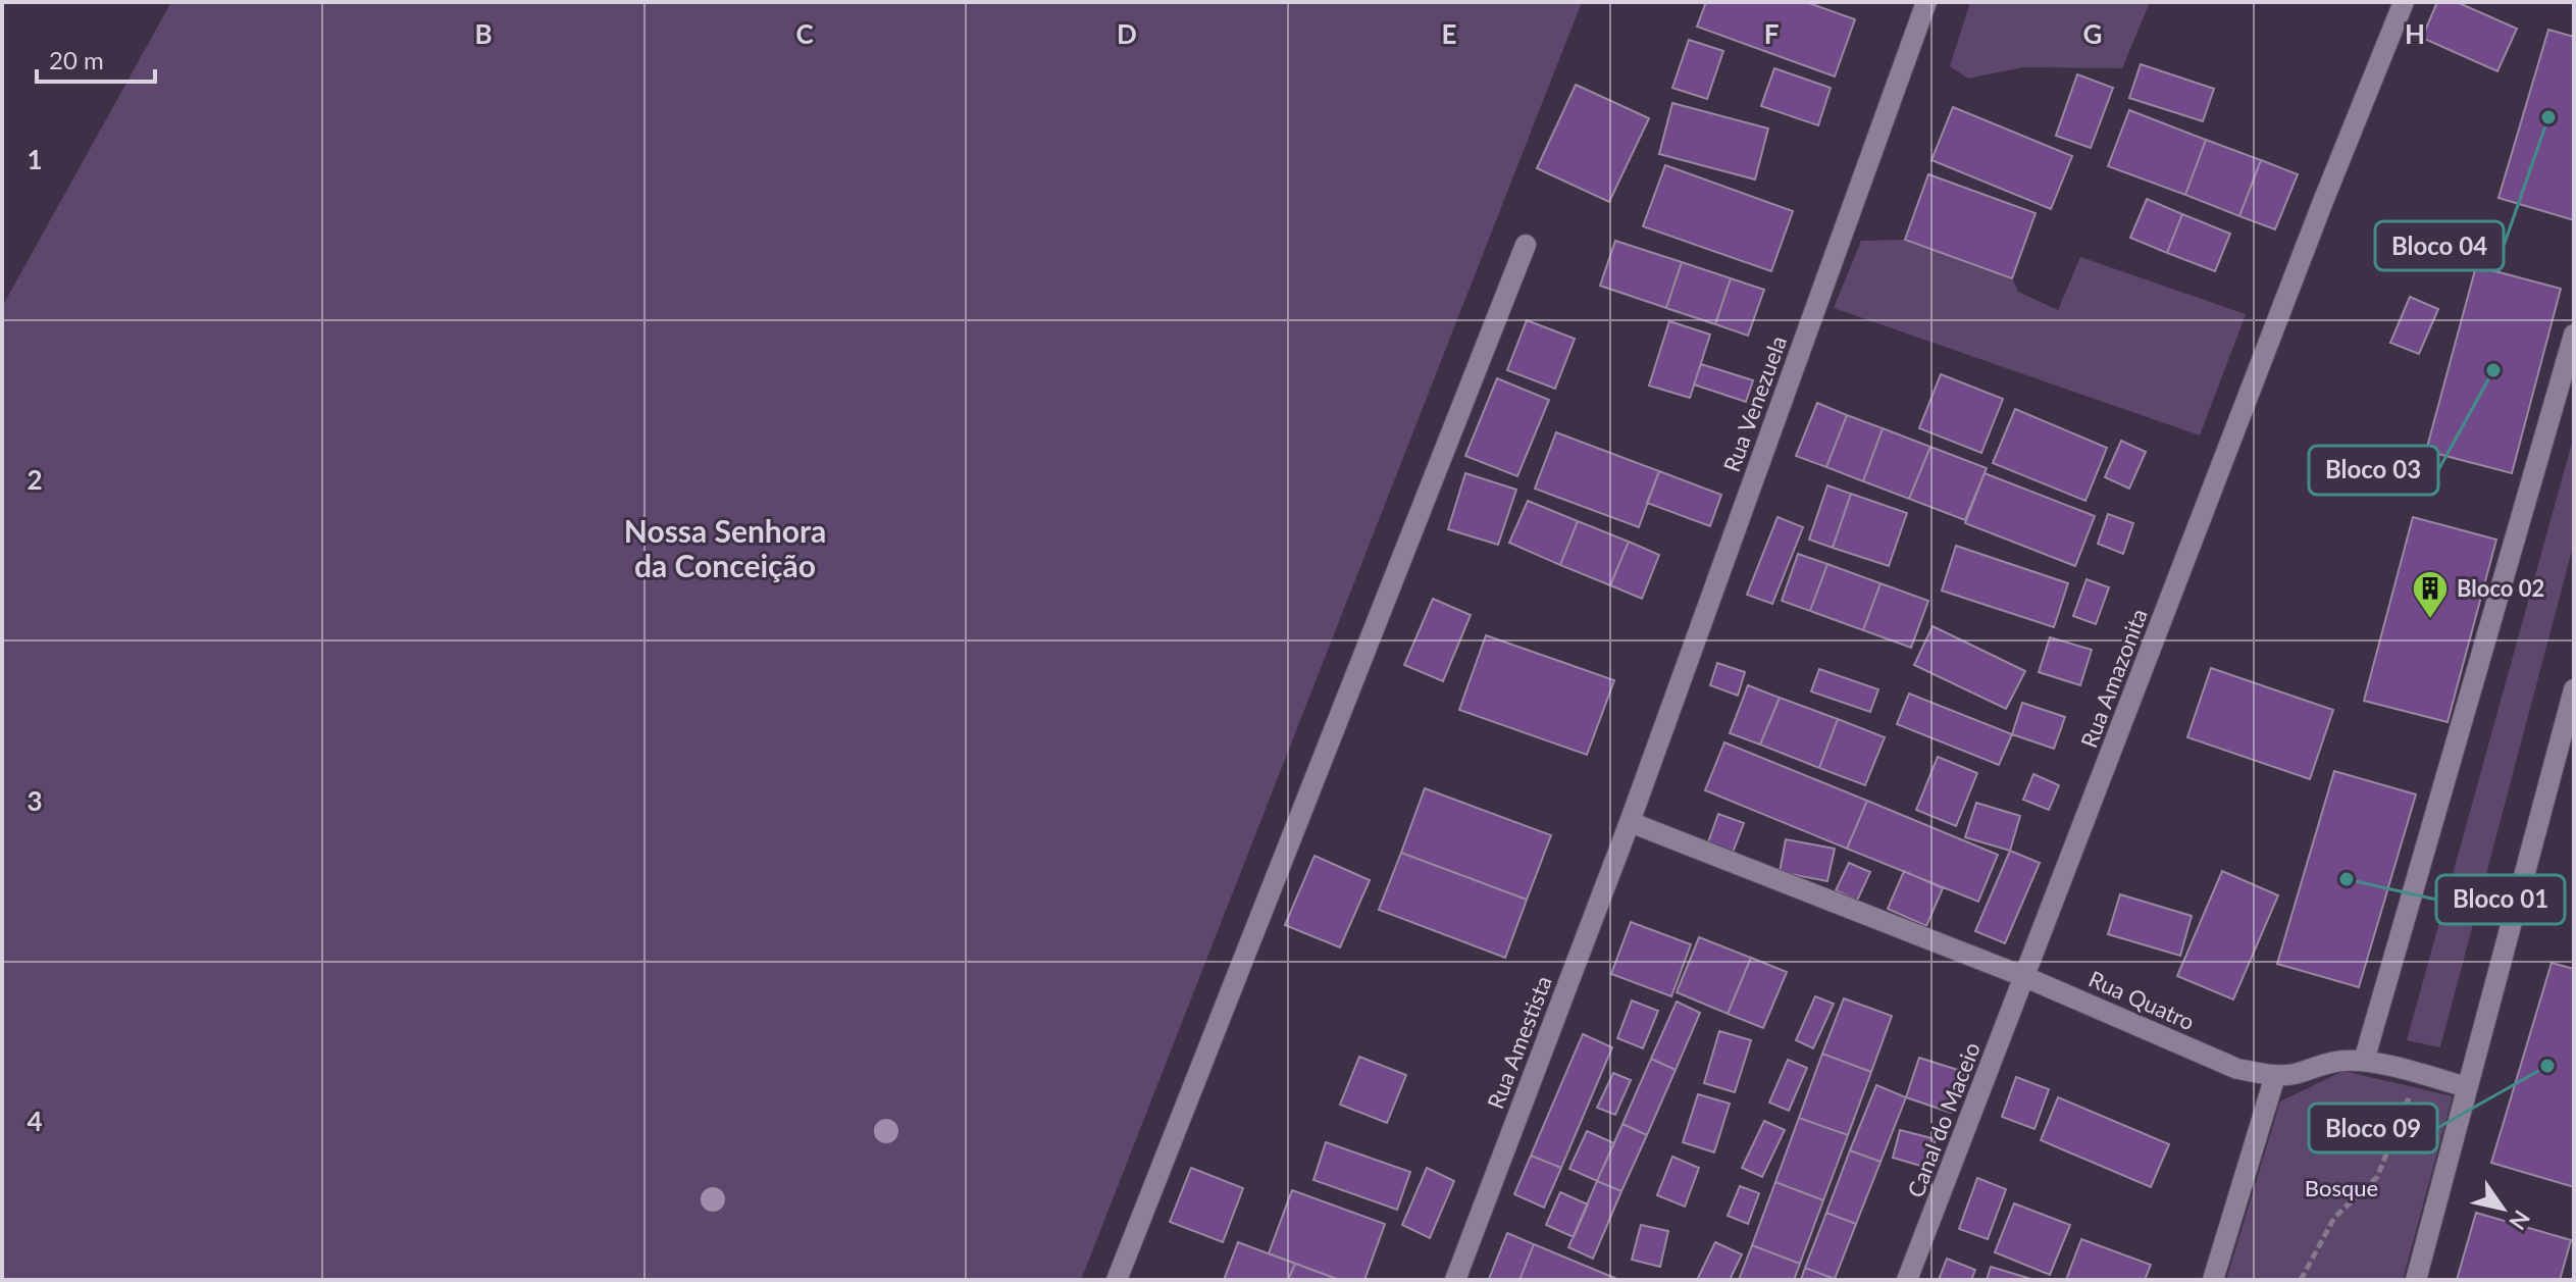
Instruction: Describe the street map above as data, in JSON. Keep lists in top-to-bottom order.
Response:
{
  "streets": {
    "street": [
      "Rua Venezuela",
      "Rua Amazonita",
      "Rua Quatro",
      "Rua Amestista",
      "Canal do Maceio"
    ]
  },
  "crossings": [
    ["Rua Venezuela", "Rua Amestista"],
    ["Rua Amazonita", "Rua Quatro"],
    ["Rua Amazonita", "Canal do Maceio"],
    ["Rua Quatro", "Canal do Maceio"]
  ],
  "districts": ["Nossa Senhora da Conceição"],
  "parks": ["Bosque"],
  "places": {
    "other": [
      "Bloco 04",
      "Bloco 03",
      "Bloco 01",
      "Bloco 09"
    ],
    "building": ["Bloco 02"]
  },
  "scale_bar": "20 m",
  "north": "bottom right",
  "grid": {
    "columns": [
      "B",
      "C",
      "D",
      "E",
      "F",
      "G",
      "H"
    ],
    "rows": [
      "1",
      "2",
      "3",
      "4"
    ]
  }
}
